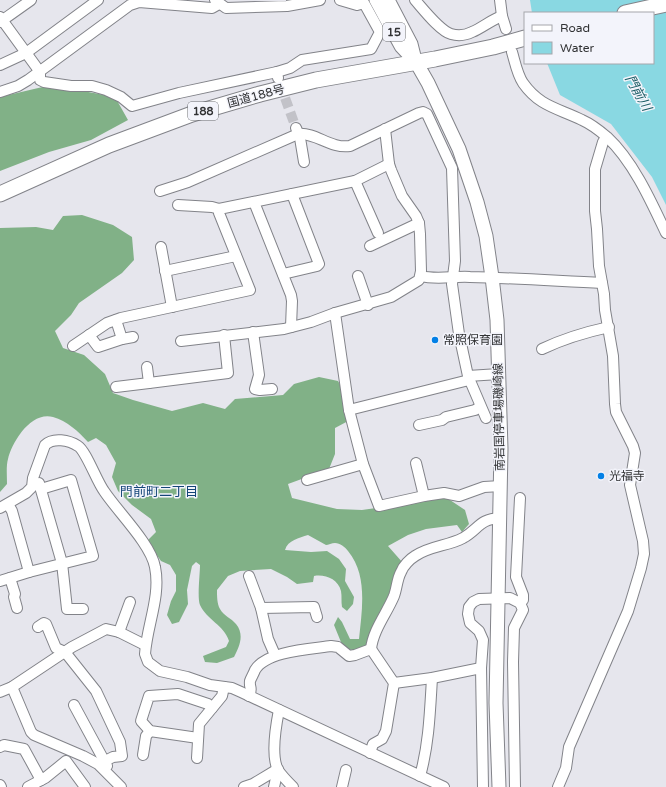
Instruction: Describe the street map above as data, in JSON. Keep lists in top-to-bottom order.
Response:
{
  "streets": {
    "highway": ["国道188号", "188"],
    "main road": ["15", "南岩国停車場磯崎線"]
  },
  "crossings": [
    ["15", "国道188号"],
    ["15", "南岩国停車場磯崎線"],
    ["国道188号", "南岩国停車場磯崎線"]
  ],
  "districts": ["門前町二丁目"],
  "water": ["門前川"],
  "places": ["常照保育園", "光福寺"],
  "legend": ["Road", "Water"]
}
